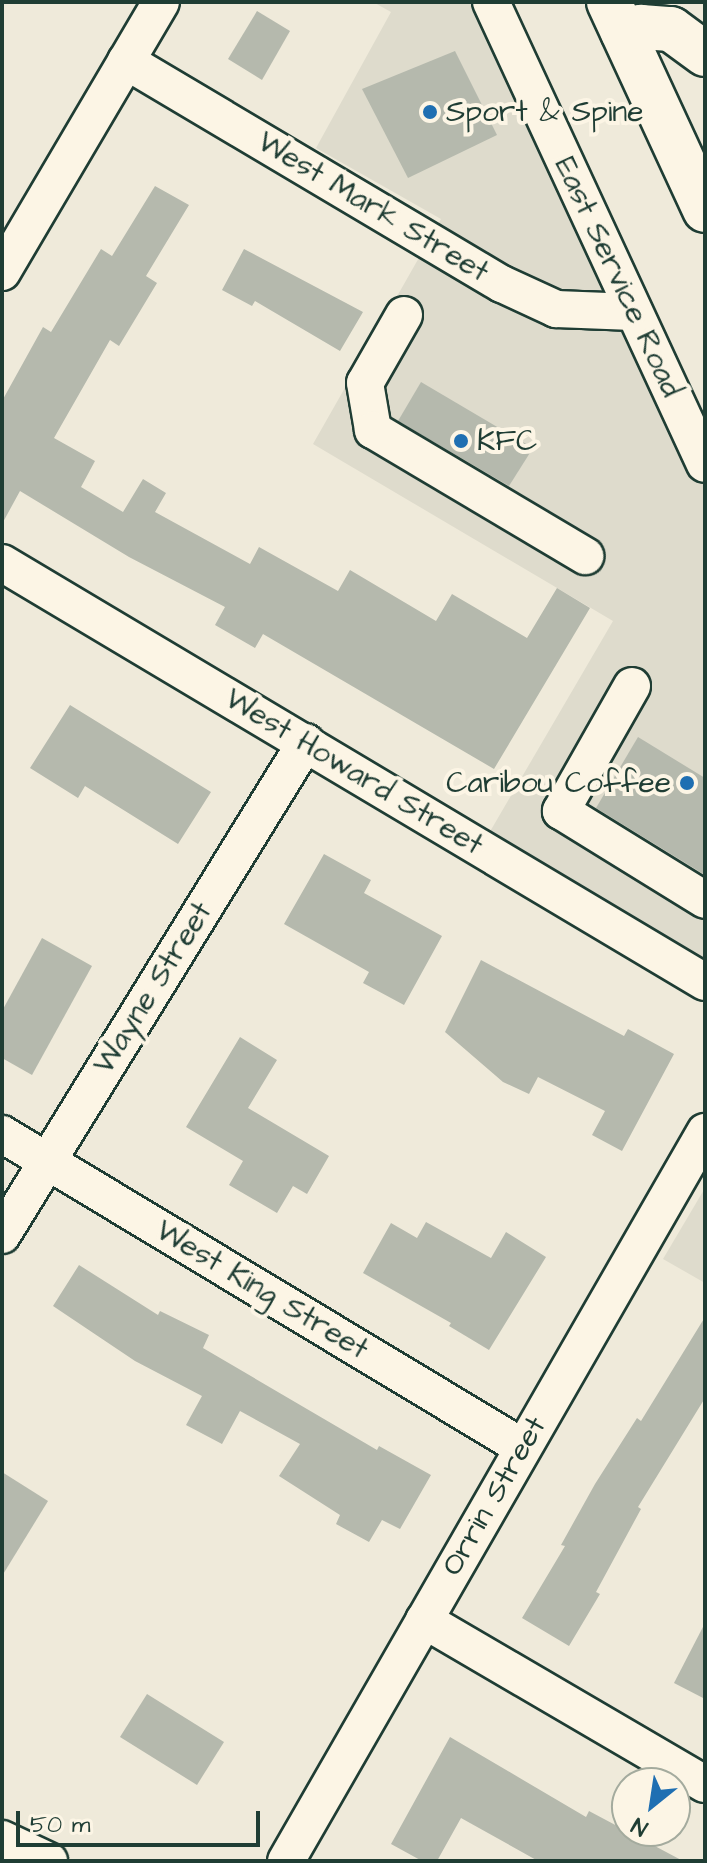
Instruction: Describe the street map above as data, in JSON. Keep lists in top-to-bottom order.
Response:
{
  "streets": {
    "street": [
      "West Mark Street",
      "East Service Road",
      "West Howard Street",
      "Wayne Street",
      "West King Street",
      "Orrin Street"
    ]
  },
  "crossings": [
    ["West Mark Street", "East Service Road"],
    ["West Howard Street", "Wayne Street"],
    ["Wayne Street", "West King Street"],
    ["West King Street", "Orrin Street"]
  ],
  "places": ["Sport & Spine", "KFC", "Caribou Coffee"],
  "scale_bar": "50 m",
  "north": "bottom left"
}
